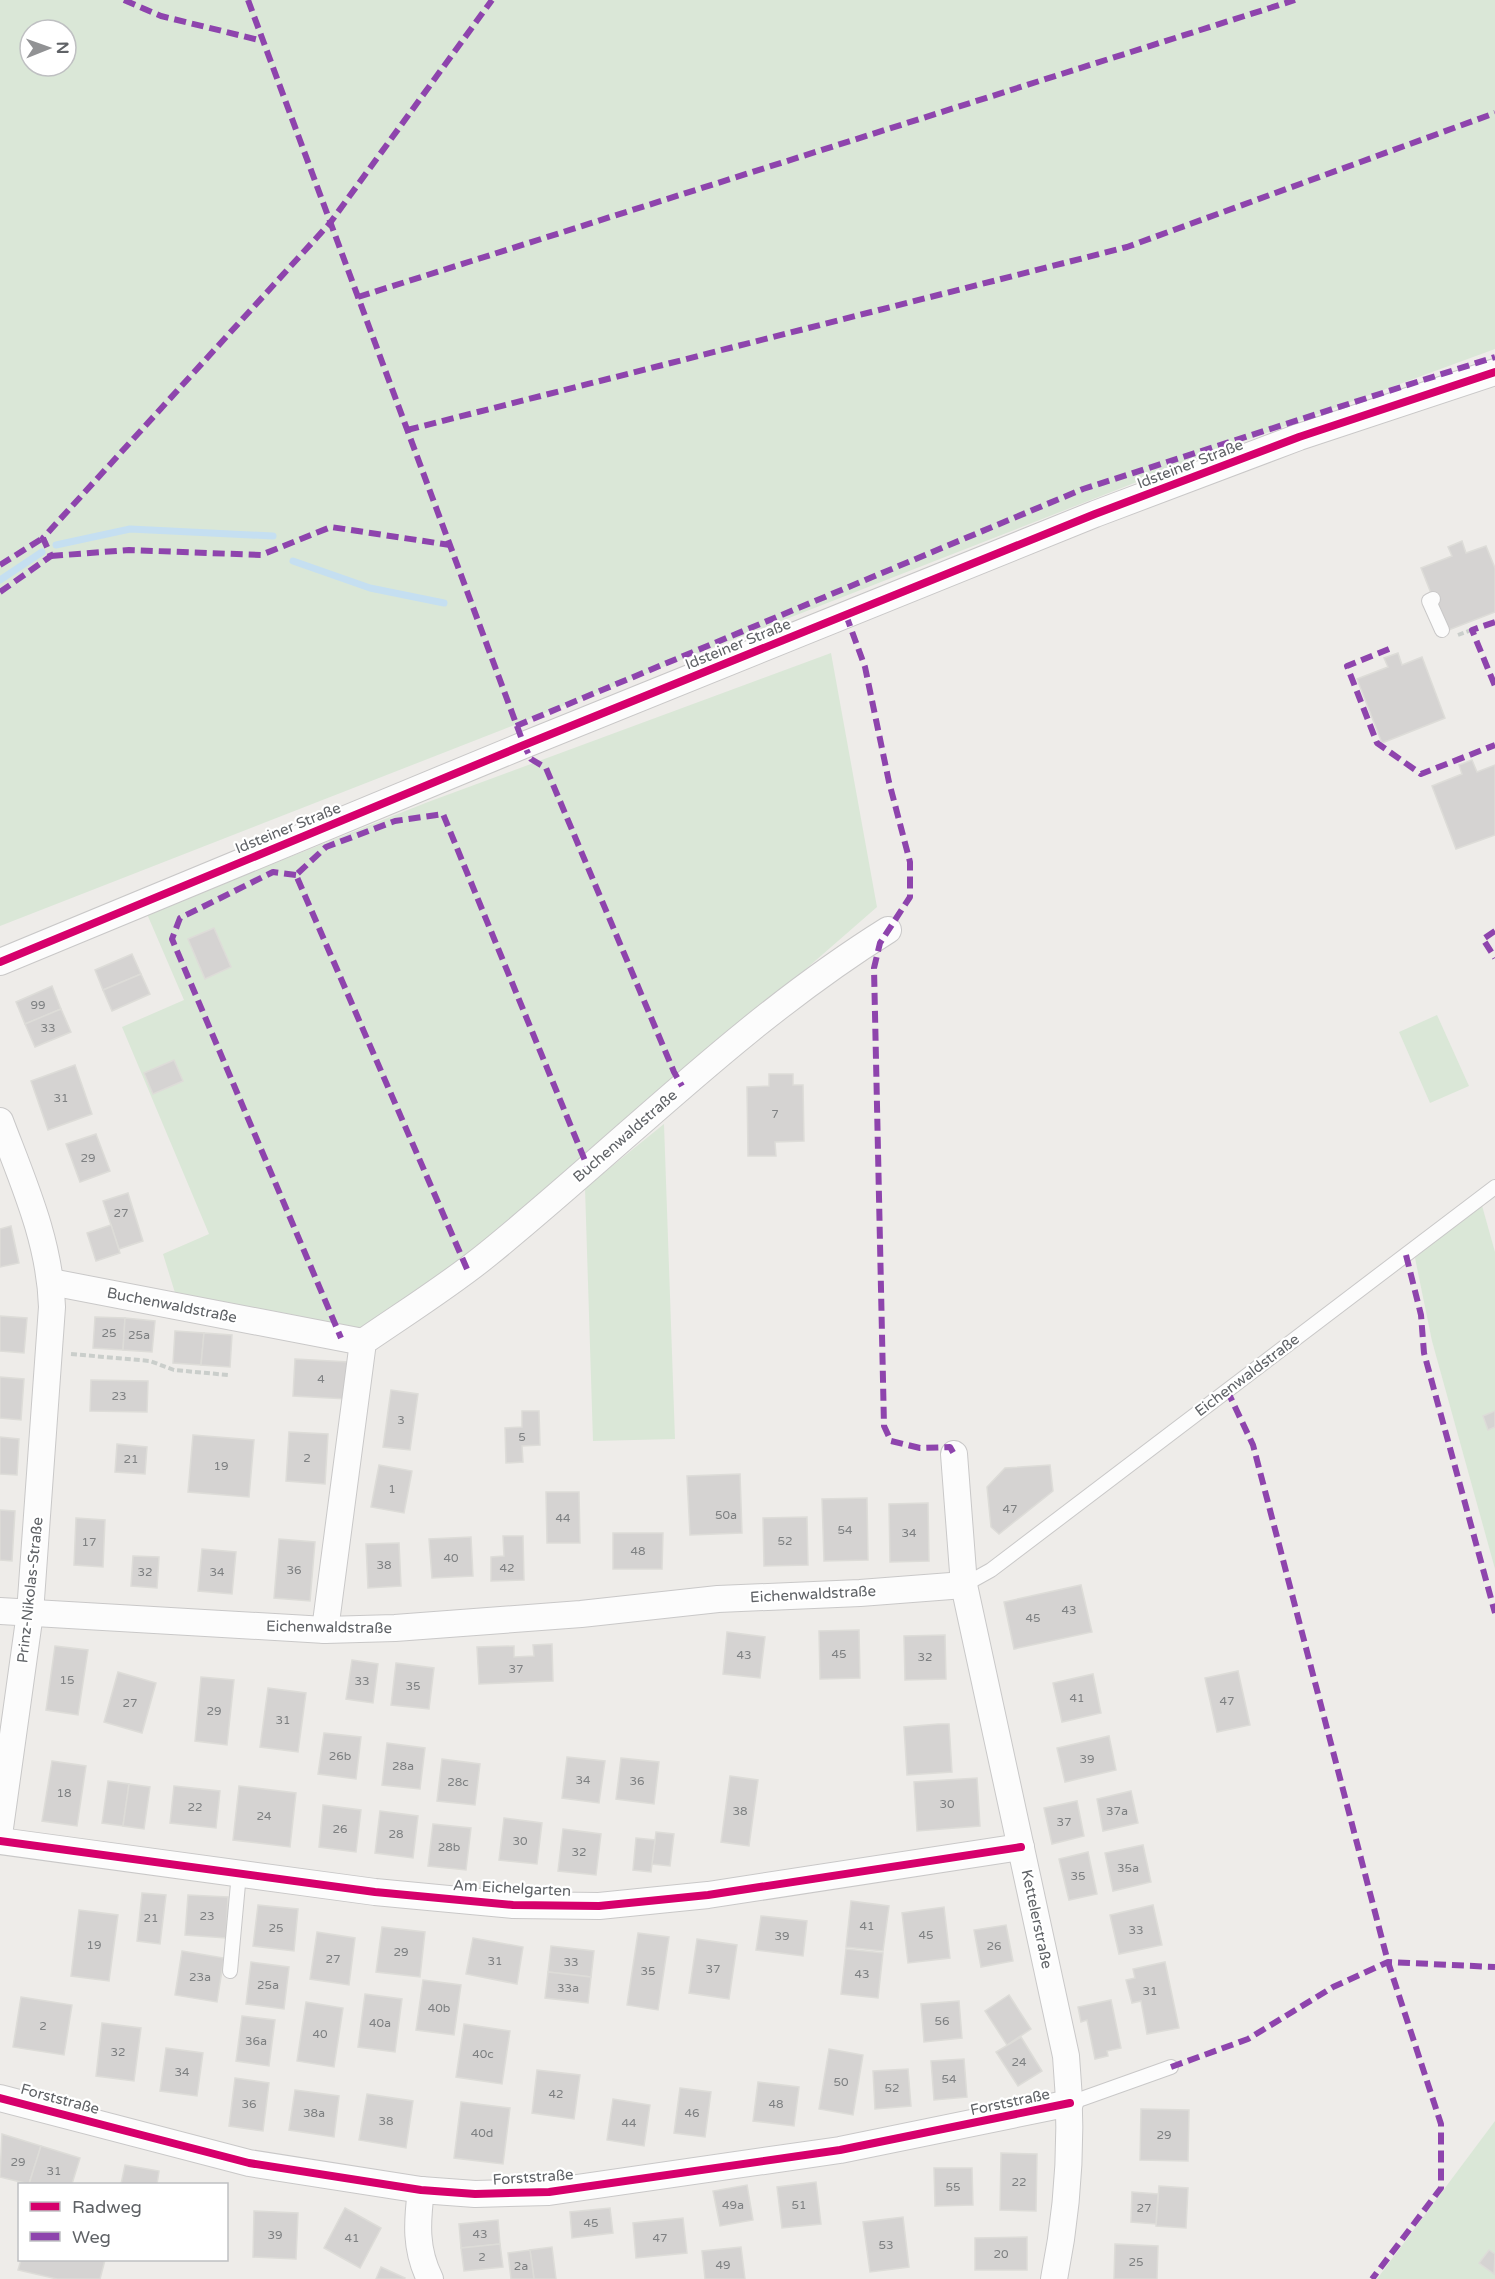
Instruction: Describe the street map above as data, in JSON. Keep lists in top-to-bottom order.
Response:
{
  "streets": {
    "street": [
      "Idsteiner Straße",
      "Buchenwaldstraße",
      "Eichenwaldstraße",
      "Prinz-Nikolas-Straße",
      "Am Eichelgarten",
      "Kettelerstraße",
      "Forststraße"
    ]
  },
  "crossings": [
    ["Buchenwaldstraße", "Prinz-Nikolas-Straße"],
    ["Eichenwaldstraße", "Prinz-Nikolas-Straße"],
    ["Eichenwaldstraße", "Kettelerstraße"],
    ["Am Eichelgarten", "Kettelerstraße"],
    ["Kettelerstraße", "Forststraße"]
  ],
  "house_numbers": [
    "99",
    "33",
    "31",
    "7",
    "29",
    "27",
    "25",
    "25a",
    "4",
    "23",
    "3",
    "5",
    "2",
    "21",
    "19",
    "1",
    "47",
    "50a",
    "44",
    "54",
    "34",
    "52",
    "17",
    "48",
    "40",
    "38",
    "42",
    "36",
    "32",
    "34",
    "43",
    "45",
    "45",
    "43",
    "32",
    "37",
    "15",
    "33",
    "35",
    "41",
    "47",
    "27",
    "29",
    "31",
    "26b",
    "39",
    "28a",
    "34",
    "36",
    "28c",
    "18",
    "30",
    "22",
    "38",
    "37a",
    "24",
    "37",
    "26",
    "28",
    "30",
    "28b",
    "32",
    "35a",
    "35",
    "23",
    "21",
    "41",
    "25",
    "33",
    "45",
    "39",
    "19",
    "26",
    "29",
    "27",
    "31",
    "33",
    "37",
    "35",
    "43",
    "23a",
    "25a",
    "33a",
    "31",
    "40b",
    "56",
    "40a",
    "2",
    "40",
    "36a",
    "32",
    "40c",
    "24",
    "34",
    "54",
    "50",
    "52",
    "42",
    "36",
    "48",
    "38a",
    "46",
    "38",
    "44",
    "40d",
    "29",
    "29",
    "31",
    "22",
    "55",
    "49a",
    "51",
    "27",
    "45",
    "43",
    "39",
    "41",
    "47",
    "53",
    "20",
    "2",
    "25",
    "49",
    "2a"
  ],
  "legend": ["Radweg", "Weg"],
  "north": "right"
}
